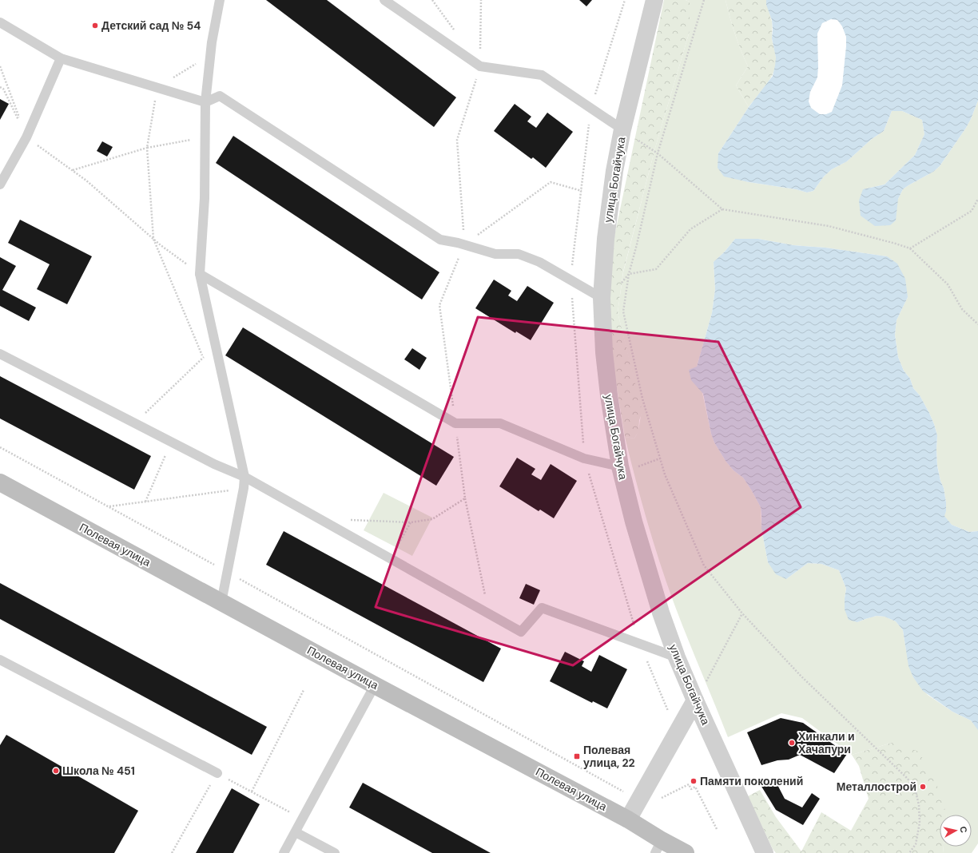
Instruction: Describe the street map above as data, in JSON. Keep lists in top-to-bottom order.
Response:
{
  "streets": {
    "street": ["улица Богайчука", "Полевая улица"]
  },
  "places": {
    "other": [
      "Детский сад № 54",
      "Хинкали и Хачапури",
      "Школа № 451",
      "Памяти поколений",
      "Металлострой"
    ],
    "transit": ["Полевая улица, 22"]
  },
  "north": "right"
}
